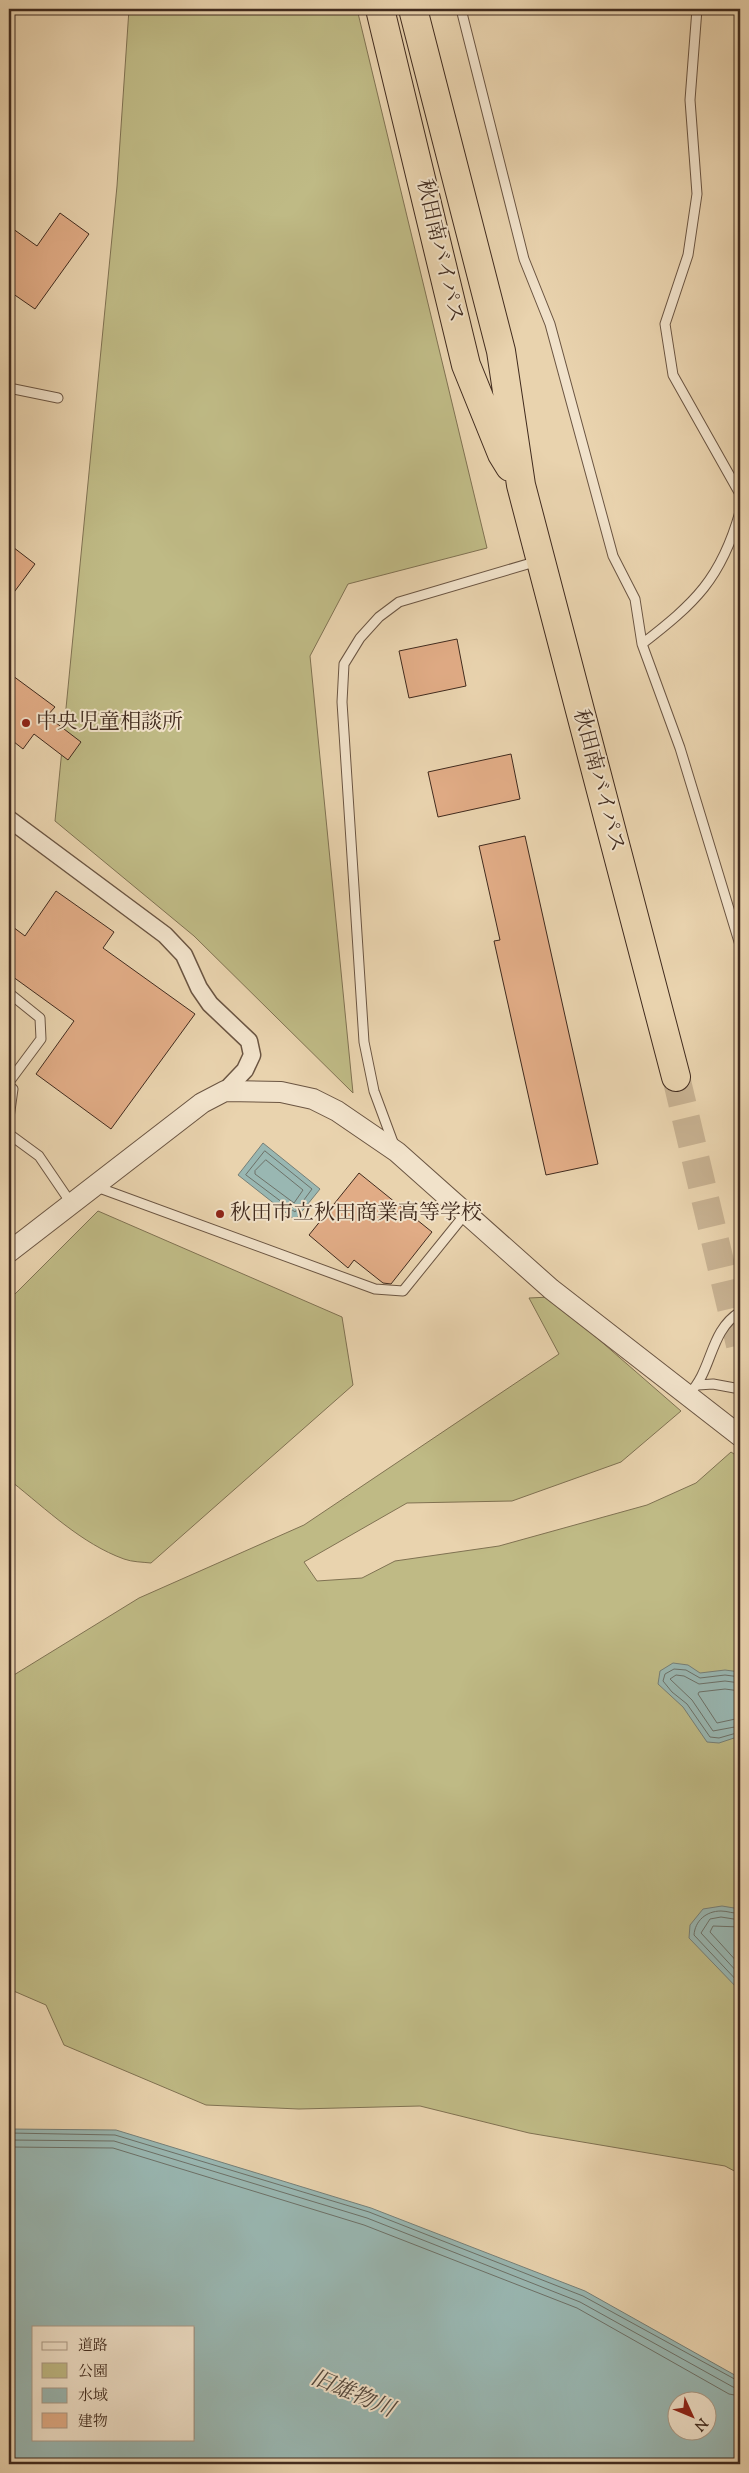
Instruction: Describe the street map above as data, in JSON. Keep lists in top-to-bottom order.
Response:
{
  "streets": {
    "highway": ["秋田南バイパス"]
  },
  "water": ["旧雄物川"],
  "places": ["中央児童相談所", "秋田市立秋田商業高等学校"],
  "legend": [
    "道路",
    "公園",
    "水域",
    "建物"
  ],
  "north": "bottom right"
}
